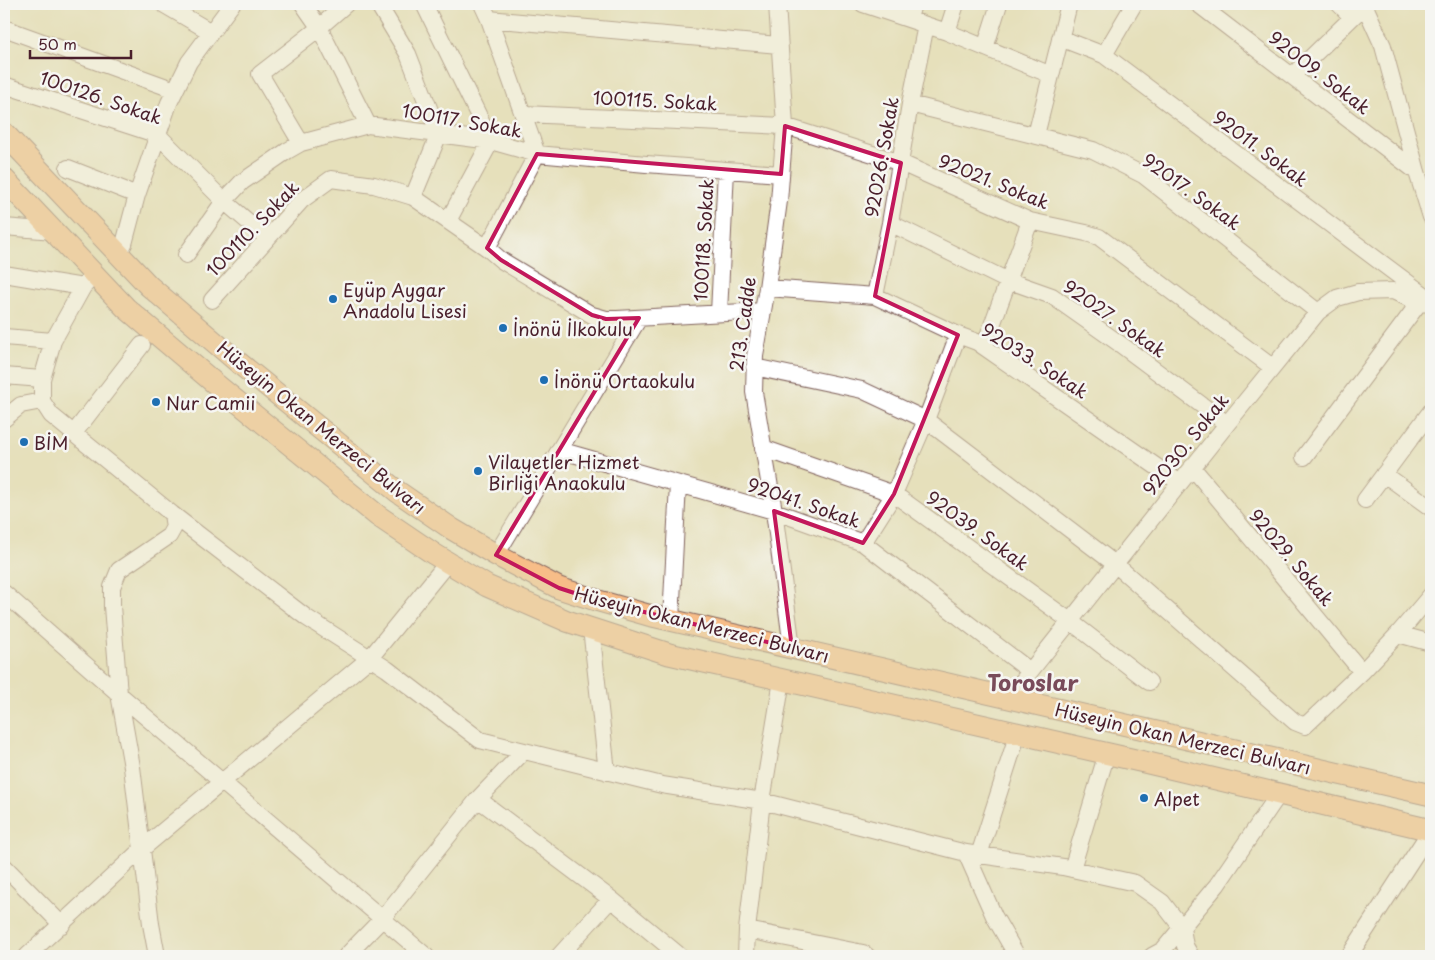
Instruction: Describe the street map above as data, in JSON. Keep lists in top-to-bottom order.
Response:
{
  "streets": {
    "main road": ["Hüseyin Okan Merzeci Bulvarı"],
    "street": [
      "92009. Sokak",
      "100126. Sokak",
      "100115. Sokak",
      "100117. Sokak",
      "92011. Sokak",
      "92026. Sokak",
      "92021. Sokak",
      "92017. Sokak",
      "100110. Sokak",
      "100118. Sokak",
      "92027. Sokak",
      "213. Cadde",
      "92033. Sokak",
      "92030. Sokak",
      "92041. Sokak",
      "92039. Sokak",
      "92029. Sokak"
    ]
  },
  "crossings": [
    ["100126. Sokak", "100117. Sokak"],
    ["100126. Sokak", "100110. Sokak"],
    ["100115. Sokak", "92021. Sokak"],
    ["100115. Sokak", "213. Cadde"],
    ["100117. Sokak", "100118. Sokak"],
    ["100117. Sokak", "213. Cadde"],
    ["92011. Sokak", "92030. Sokak"],
    ["92026. Sokak", "92021. Sokak"],
    ["92026. Sokak", "92017. Sokak"],
    ["92026. Sokak", "92027. Sokak"],
    ["92026. Sokak", "92033. Sokak"],
    ["92021. Sokak", "213. Cadde"],
    ["92021. Sokak", "92030. Sokak"],
    ["92017. Sokak", "92030. Sokak"],
    ["100110. Sokak", "100118. Sokak"],
    ["100118. Sokak", "213. Cadde"],
    ["92027. Sokak", "92030. Sokak"],
    ["213. Cadde", "92033. Sokak"],
    ["213. Cadde", "Hüseyin Okan Merzeci Bulvarı"],
    ["213. Cadde", "92041. Sokak"],
    ["213. Cadde", "92039. Sokak"],
    ["92033. Sokak", "92030. Sokak"],
    ["Hüseyin Okan Merzeci Bulvarı", "92030. Sokak"],
    ["92030. Sokak", "92041. Sokak"],
    ["92030. Sokak", "92039. Sokak"],
    ["92030. Sokak", "92029. Sokak"]
  ],
  "districts": ["Toroslar"],
  "places": [
    "Eyüp Aygar Anadolu Lisesi",
    "İnönü İlkokulu",
    "İnönü Ortaokulu",
    "Nur Camii",
    "BİM",
    "Vilayetler Hizmet Birliği Anaokulu",
    "Alpet"
  ],
  "scale_bar": "50 m"
}
